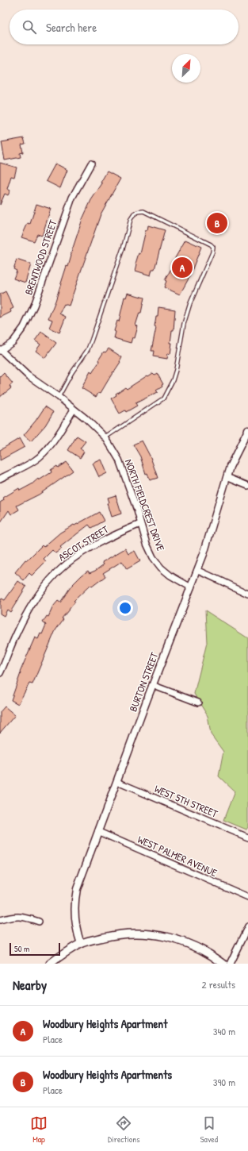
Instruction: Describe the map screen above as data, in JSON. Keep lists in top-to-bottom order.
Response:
{
  "streets": {
    "street": [
      "BRENTWOOD STREET",
      "NORTH FIELDCREST DRIVE",
      "ASCOT STREET",
      "BURTON STREET",
      "WEST 5TH STREET",
      "WEST PALMER AVENUE"
    ]
  },
  "crossings": [
    ["BRENTWOOD STREET", "NORTH FIELDCREST DRIVE"],
    ["NORTH FIELDCREST DRIVE", "ASCOT STREET"],
    ["NORTH FIELDCREST DRIVE", "BURTON STREET"],
    ["BURTON STREET", "WEST 5TH STREET"],
    ["BURTON STREET", "WEST PALMER AVENUE"]
  ],
  "scale_bar": "50 m",
  "north": "top right",
  "page": {
    "search": "Search here",
    "pins": ["B", "A"],
    "scale": "50 m",
    "heading": ["Nearby", "2 results"],
    "list": [
      {
        "mark": "A",
        "name": "Woodbury Heights Apartment",
        "note": "Place",
        "value": "340 m"
      },
      {
        "mark": "B",
        "name": "Woodbury Heights Apartments",
        "note": "Place",
        "value": "390 m"
      }
    ],
    "nav": ["Map", "Directions", "Saved"]
  }
}
